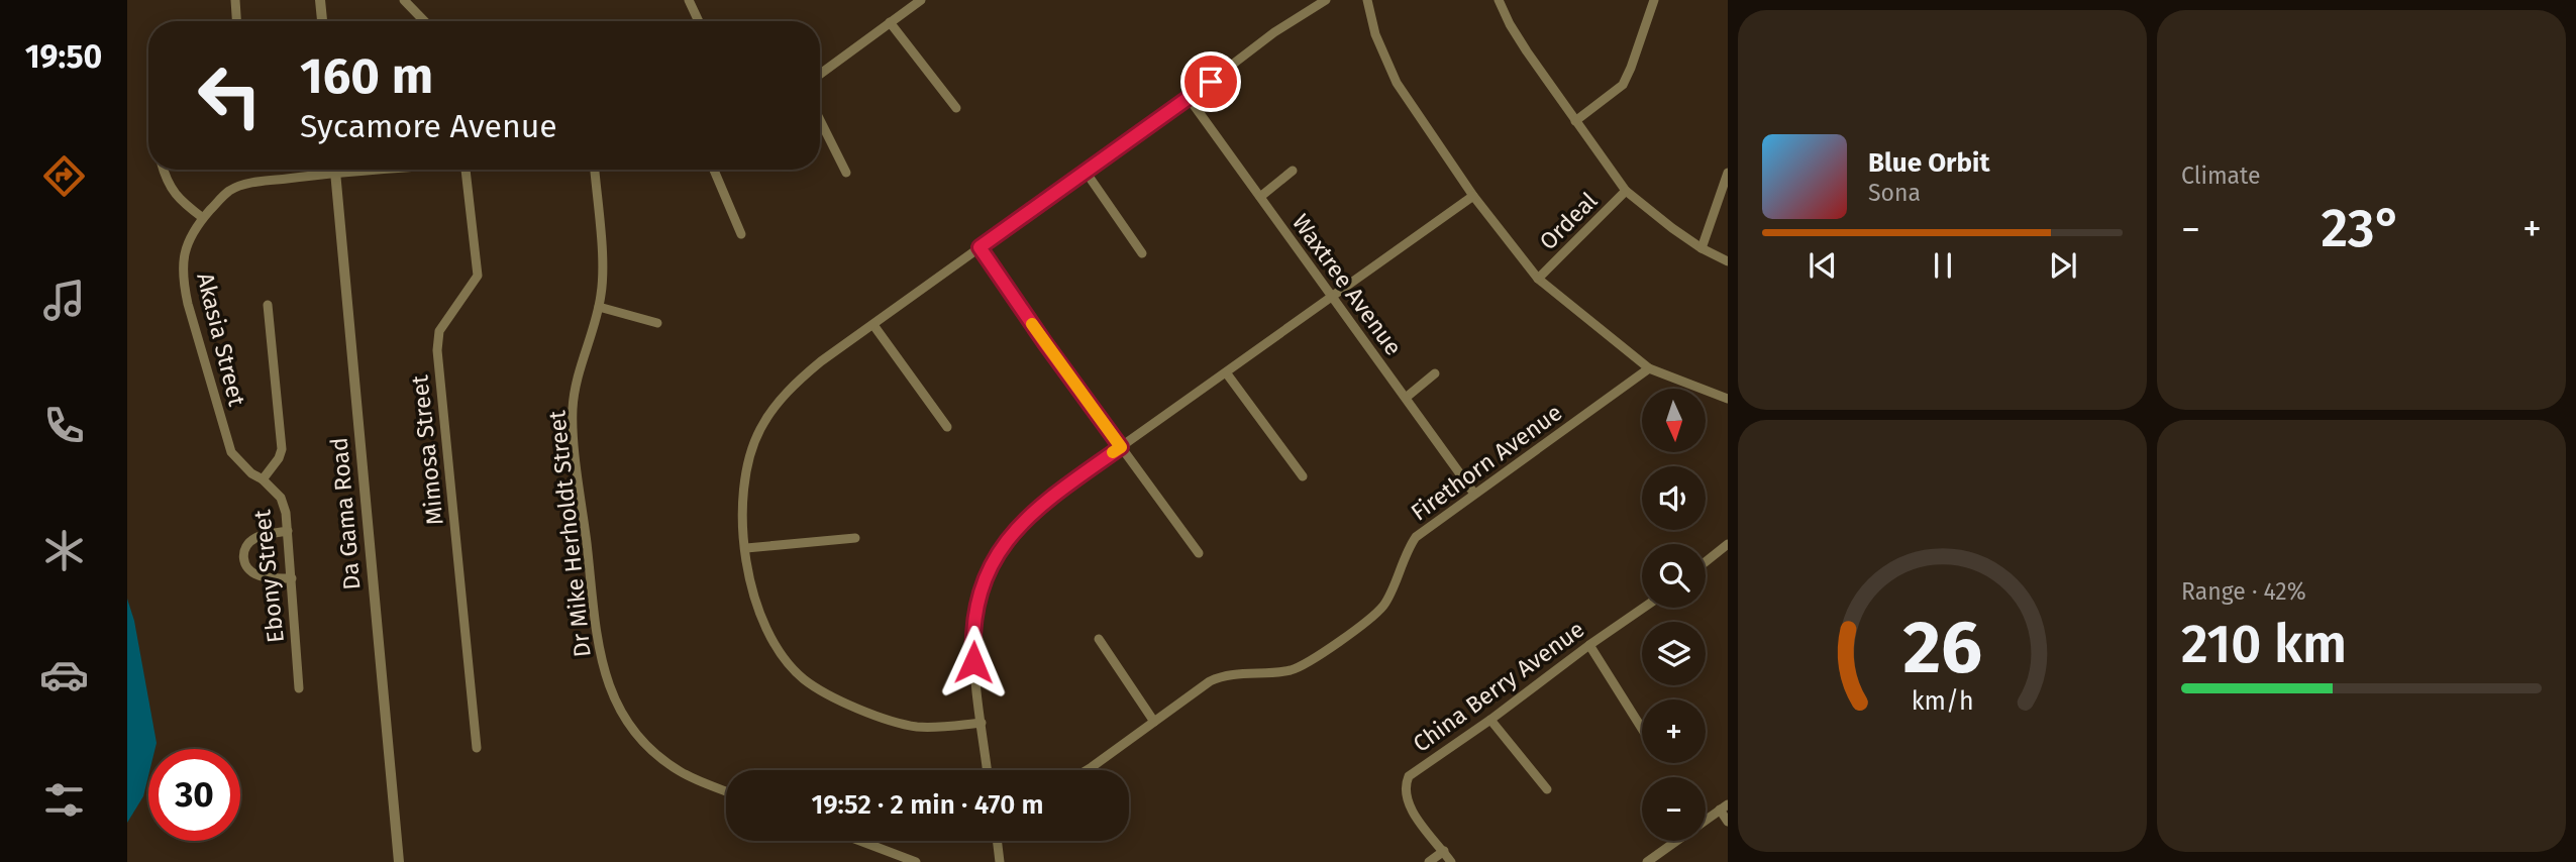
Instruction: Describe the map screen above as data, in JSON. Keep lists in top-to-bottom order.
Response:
{
  "streets": {
    "street": [
      "Ordeal",
      "Waxtree Avenue",
      "Akasia Street",
      "Mimosa Street",
      "Firethorn Avenue",
      "Da Gama Road",
      "Dr Mike Herholdt Street",
      "Ebony Street",
      "China Berry Avenue"
    ]
  },
  "crossings": [
    ["Waxtree Avenue", "Firethorn Avenue"],
    ["Akasia Street", "Ebony Street"]
  ],
  "north": "bottom",
  "page": {
    "tabs": "19:50",
    "tile": [
      "Climate",
      ["Range · 42%", "210 km"]
    ],
    "turn": ["160 m", "Sycamore Avenue"],
    "song": ["Blue Orbit", "Sona"],
    "heat": ["−", "23°", "+"],
    "map_buttons": ["+", "−"],
    "limit": "30",
    "trip": "19:52 · 2 min · 470 m",
    "gauge": ["26", "km/h"]
  }
}
